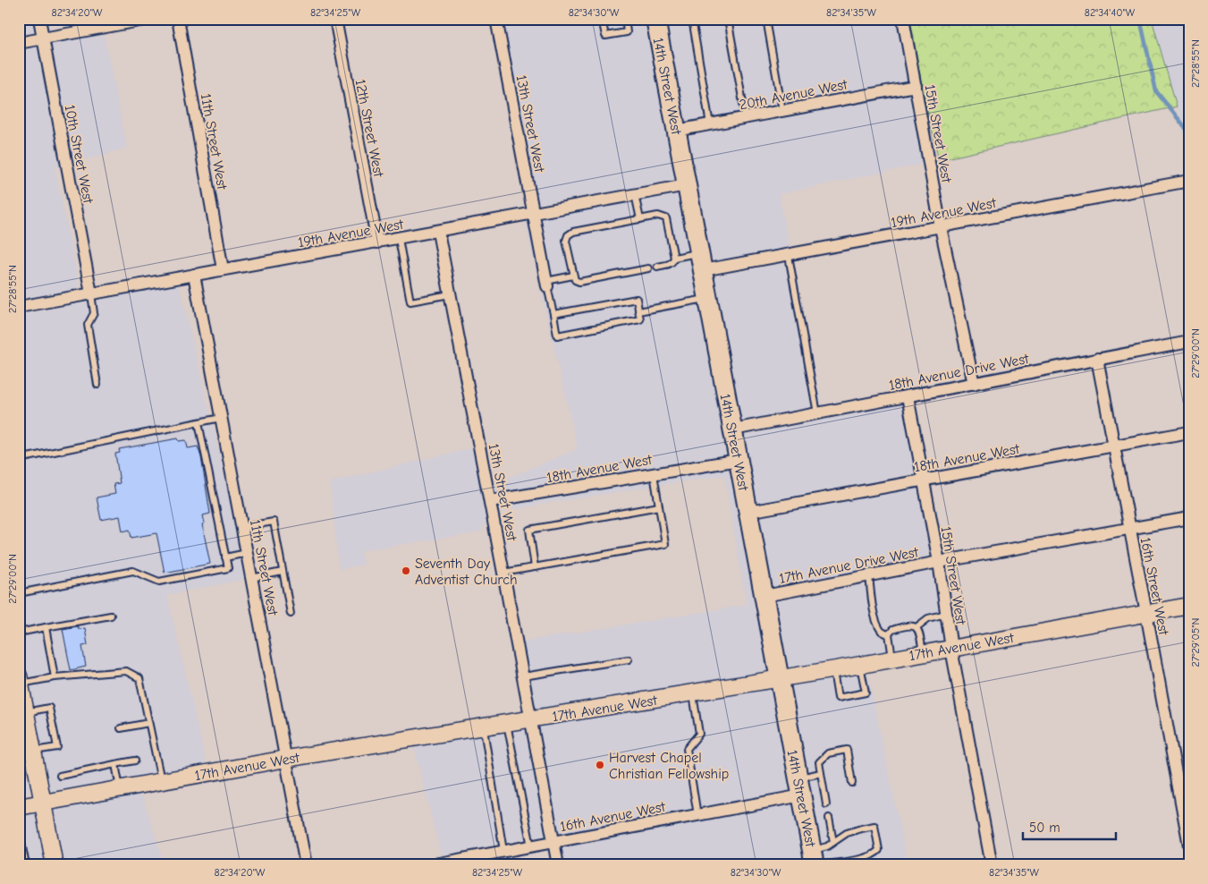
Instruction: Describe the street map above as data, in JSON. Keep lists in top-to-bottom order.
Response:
{
  "streets": {
    "main road": ["14th Street West"],
    "street": [
      "20th Avenue West",
      "13th Street West",
      "12th Street West",
      "15th Street West",
      "11th Street West",
      "10th Street West",
      "19th Avenue West",
      "18th Avenue Drive West",
      "18th Avenue West",
      "17th Avenue Drive West",
      "16th Street West",
      "17th Avenue West",
      "16th Avenue West"
    ]
  },
  "crossings": [
    ["14th Street West", "20th Avenue West"],
    ["14th Street West", "19th Avenue West"],
    ["14th Street West", "18th Avenue Drive West"],
    ["14th Street West", "18th Avenue West"],
    ["14th Street West", "17th Avenue Drive West"],
    ["14th Street West", "17th Avenue West"],
    ["14th Street West", "16th Avenue West"],
    ["20th Avenue West", "15th Street West"],
    ["13th Street West", "19th Avenue West"],
    ["13th Street West", "18th Avenue West"],
    ["13th Street West", "17th Avenue West"],
    ["13th Street West", "16th Avenue West"],
    ["12th Street West", "19th Avenue West"],
    ["15th Street West", "19th Avenue West"],
    ["15th Street West", "18th Avenue Drive West"],
    ["15th Street West", "18th Avenue West"],
    ["15th Street West", "17th Avenue Drive West"],
    ["15th Street West", "17th Avenue West"],
    ["11th Street West", "19th Avenue West"],
    ["11th Street West", "17th Avenue West"],
    ["10th Street West", "19th Avenue West"],
    ["18th Avenue Drive West", "16th Street West"],
    ["18th Avenue West", "16th Street West"],
    ["17th Avenue Drive West", "16th Street West"],
    ["16th Street West", "17th Avenue West"]
  ],
  "places": ["Seventh Day Adventist Church", "Harvest Chapel Christian Fellowship"],
  "scale_bar": "50 m",
  "coordinates": [
    "82°34'20\"W",
    "82°34'25\"W",
    "82°34'30\"W",
    "82°34'35\"W",
    "82°34'40\"W",
    "27°28'55\"N",
    "27°29'00\"N",
    "27°29'05\"N"
  ]
}
